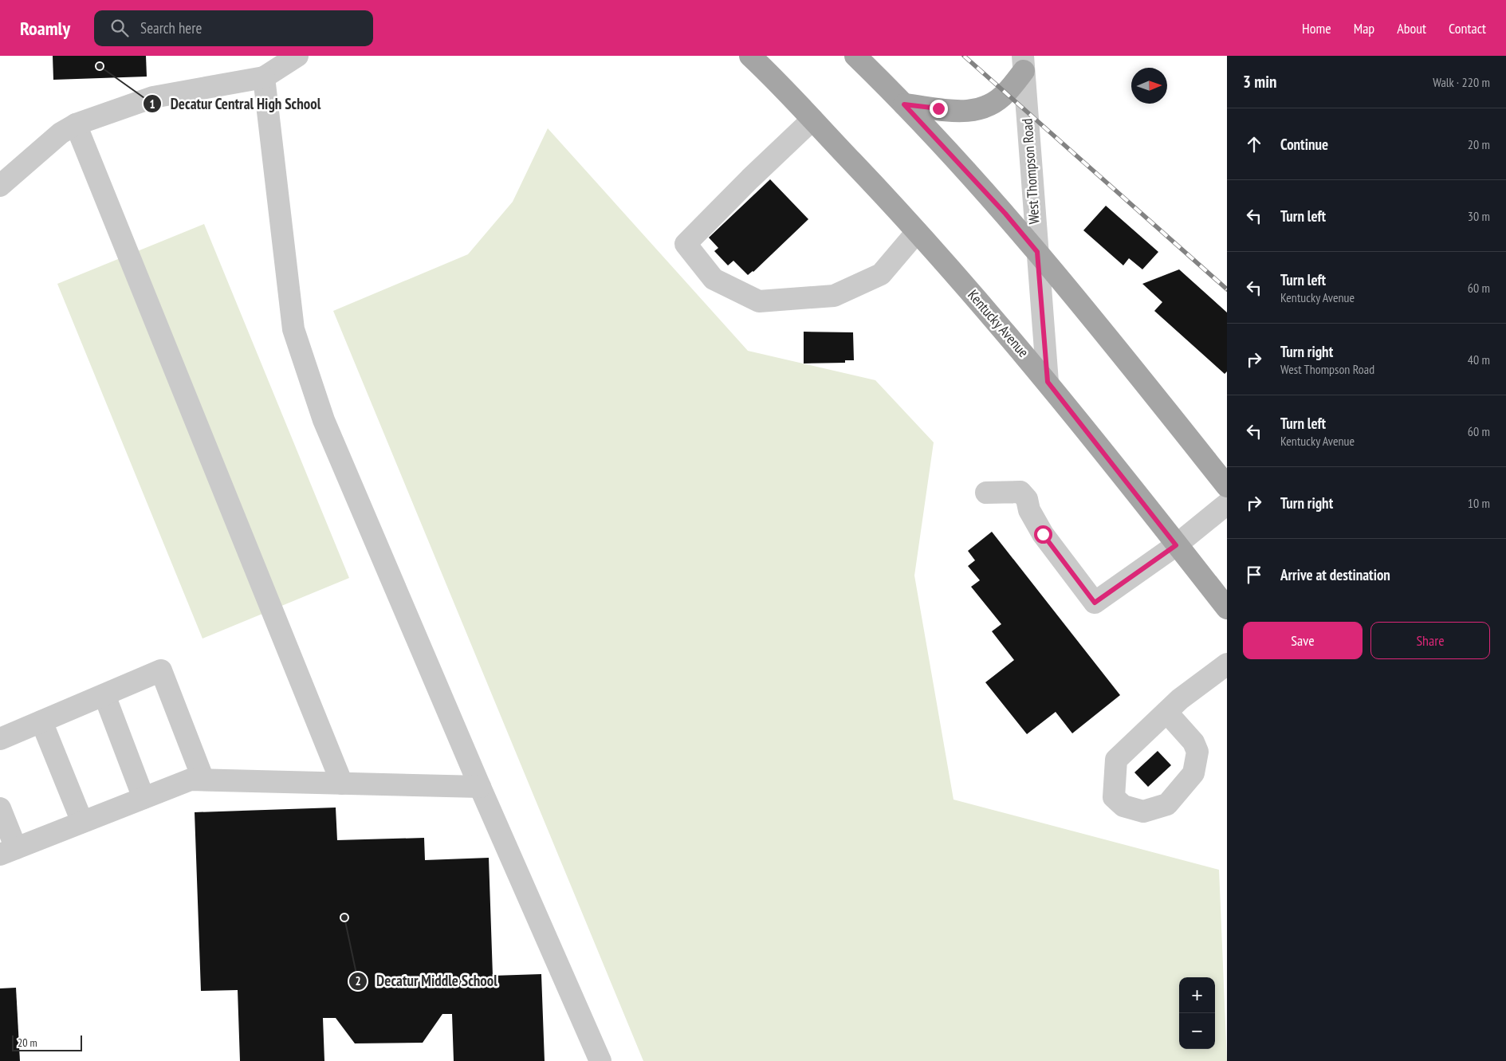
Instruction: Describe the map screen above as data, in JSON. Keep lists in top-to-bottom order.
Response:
{
  "streets": {
    "main road": ["Kentucky Avenue"],
    "street": ["West Thompson Road"]
  },
  "crossings": [
    ["West Thompson Road", "Kentucky Avenue"]
  ],
  "places": ["Decatur Central High School", "Decatur Middle School"],
  "scale_bar": "20 m",
  "north": "right",
  "page": {
    "header": "Roamly",
    "search": "Search here",
    "nav": [
      "Home",
      "Map",
      "About",
      "Contact"
    ],
    "heading": ["3 min", "Walk · 220 m"],
    "list": [
      ["Continue", "20 m"],
      ["Turn left", "30 m"],
      ["Turn left", "Kentucky Avenue", "60 m"],
      ["Turn right", "West Thompson Road", "40 m"],
      ["Turn left", "Kentucky Avenue", "60 m"],
      ["Turn right", "10 m"],
      "Arrive at destination"
    ],
    "buttons": ["Save", "Share"],
    "map_buttons": ["+", "−"],
    "scale": "20 m"
  }
}
